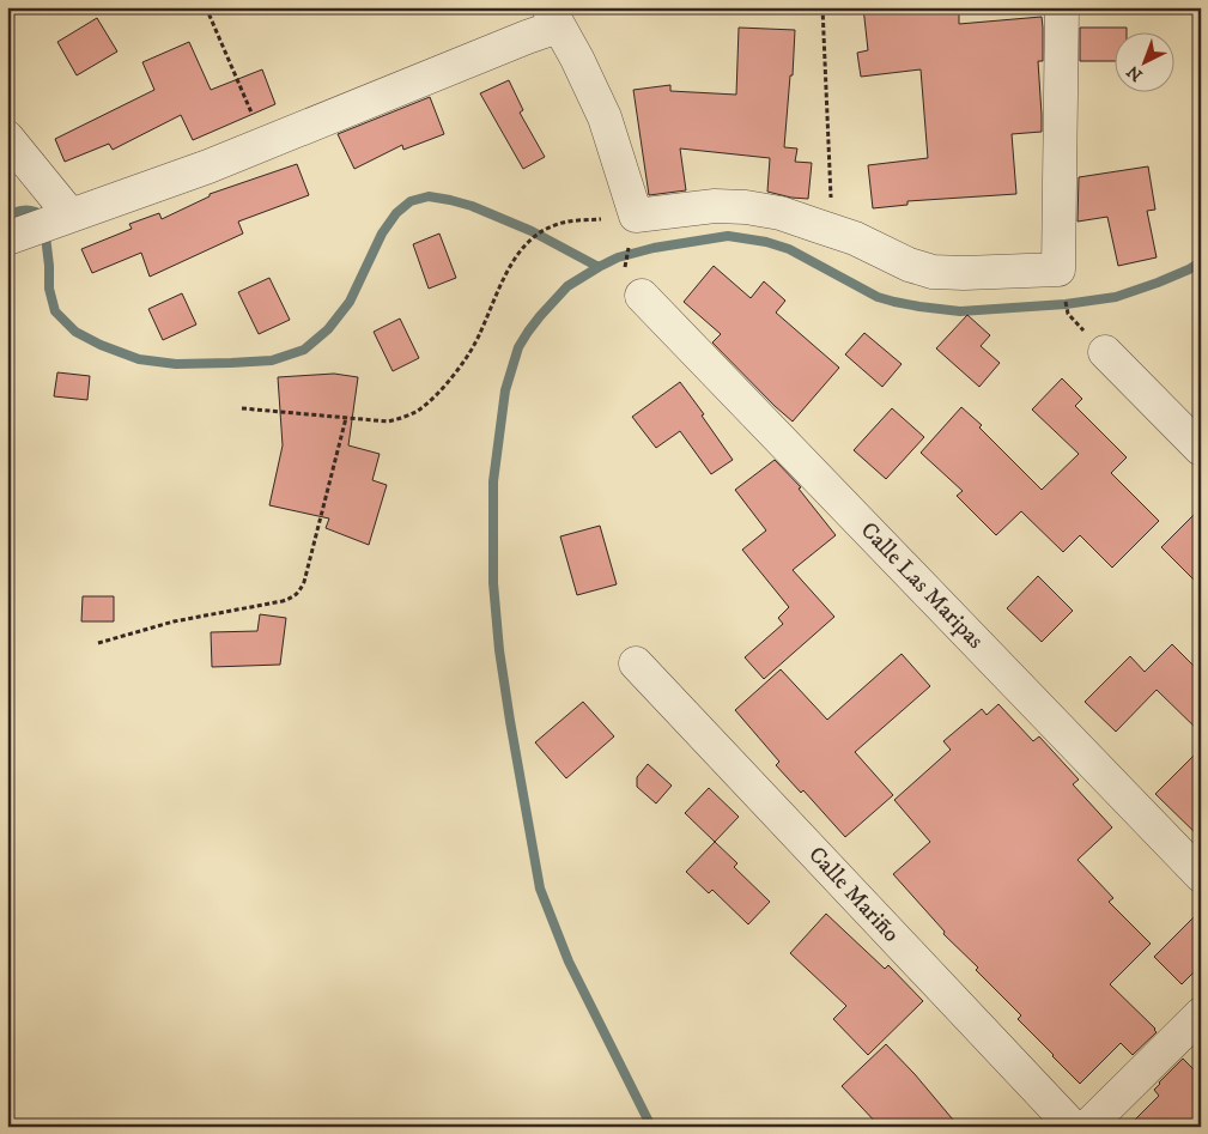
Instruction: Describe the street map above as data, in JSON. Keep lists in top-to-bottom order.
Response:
{
  "streets": {
    "street": ["Calle Las Maripas", "Calle Mariño"]
  },
  "north": "bottom left"
}
